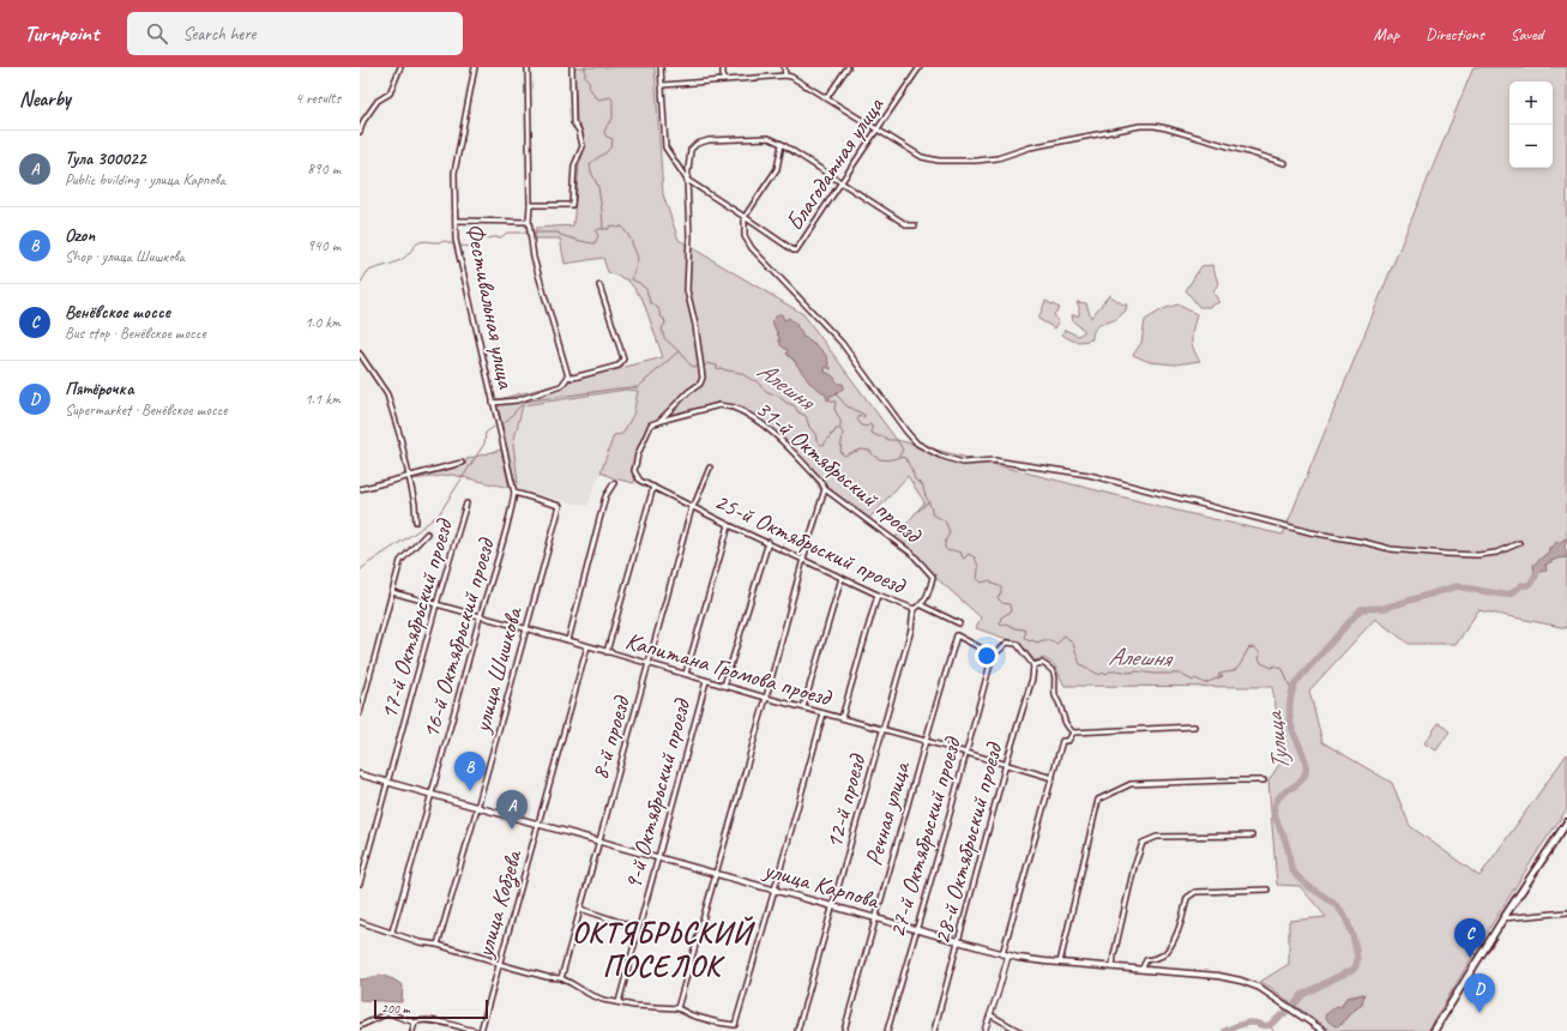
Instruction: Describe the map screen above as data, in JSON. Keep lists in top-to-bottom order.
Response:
{
  "streets": {
    "main road": ["улица Карпова"],
    "street": [
      "Благодатная улица",
      "Фестивальная улица",
      "31-й Октябрьский проезд",
      "25-й Октябрьский проезд",
      "17-й Октябрьский проезд",
      "16-й Октябрьский проезд",
      "Капитана Громова проезд",
      "улица Шишкова",
      "8-й проезд",
      "9-й Октябрьский проезд",
      "12-й проезд",
      "Речная улица",
      "27-й Октябрьский проезд",
      "28-й Октябрьский проезд",
      "улица Кобзева"
    ]
  },
  "crossings": [
    ["Фестивальная улица", "16-й Октябрьский проезд"],
    ["Фестивальная улица", "улица Шишкова"],
    ["31-й Октябрьский проезд", "25-й Октябрьский проезд"],
    ["25-й Октябрьский проезд", "8-й проезд"],
    ["25-й Октябрьский проезд", "12-й проезд"],
    ["17-й Октябрьский проезд", "Капитана Громова проезд"],
    ["17-й Октябрьский проезд", "улица Карпова"],
    ["16-й Октябрьский проезд", "Капитана Громова проезд"],
    ["16-й Октябрьский проезд", "улица Шишкова"],
    ["16-й Октябрьский проезд", "улица Карпова"],
    ["Капитана Громова проезд", "улица Шишкова"],
    ["Капитана Громова проезд", "8-й проезд"],
    ["Капитана Громова проезд", "9-й Октябрьский проезд"],
    ["Капитана Громова проезд", "12-й проезд"],
    ["Капитана Громова проезд", "Речная улица"],
    ["Капитана Громова проезд", "27-й Октябрьский проезд"],
    ["Капитана Громова проезд", "28-й Октябрьский проезд"],
    ["Капитана Громова проезд", "улица Кобзева"],
    ["улица Шишкова", "улица Карпова"],
    ["8-й проезд", "улица Карпова"],
    ["9-й Октябрьский проезд", "улица Карпова"],
    ["12-й проезд", "улица Карпова"],
    ["Речная улица", "27-й Октябрьский проезд"],
    ["Речная улица", "улица Карпова"],
    ["27-й Октябрьский проезд", "улица Карпова"],
    ["28-й Октябрьский проезд", "улица Карпова"],
    ["улица Карпова", "улица Кобзева"]
  ],
  "districts": ["ОКТЯБРЬСКИЙ ПОСЕЛОК"],
  "water": ["Алешня", "Тулица"],
  "scale_bar": "200 m",
  "page": {
    "header": "Turnpoint",
    "search": "Search here",
    "nav": ["Map", "Directions", "Saved"],
    "heading": ["Nearby", "4 results"],
    "map_buttons": ["+", "−"],
    "list": [
      {
        "mark": "A",
        "name": "Тула 300022",
        "note": "Public building · улица Карпова",
        "value": "890 m"
      },
      {
        "mark": "B",
        "name": "Ozon",
        "note": "Shop · улица Шишкова",
        "value": "940 m"
      },
      {
        "mark": "C",
        "name": "Венёвское шоссе",
        "note": "Bus stop · Венёвское шоссе",
        "value": "1.0 km"
      },
      {
        "mark": "D",
        "name": "Пятёрочка",
        "note": "Supermarket · Венёвское шоссе",
        "value": "1.1 km"
      }
    ],
    "pins": [
      "B",
      "A",
      "C",
      "D"
    ],
    "scale": "200 m"
  }
}
